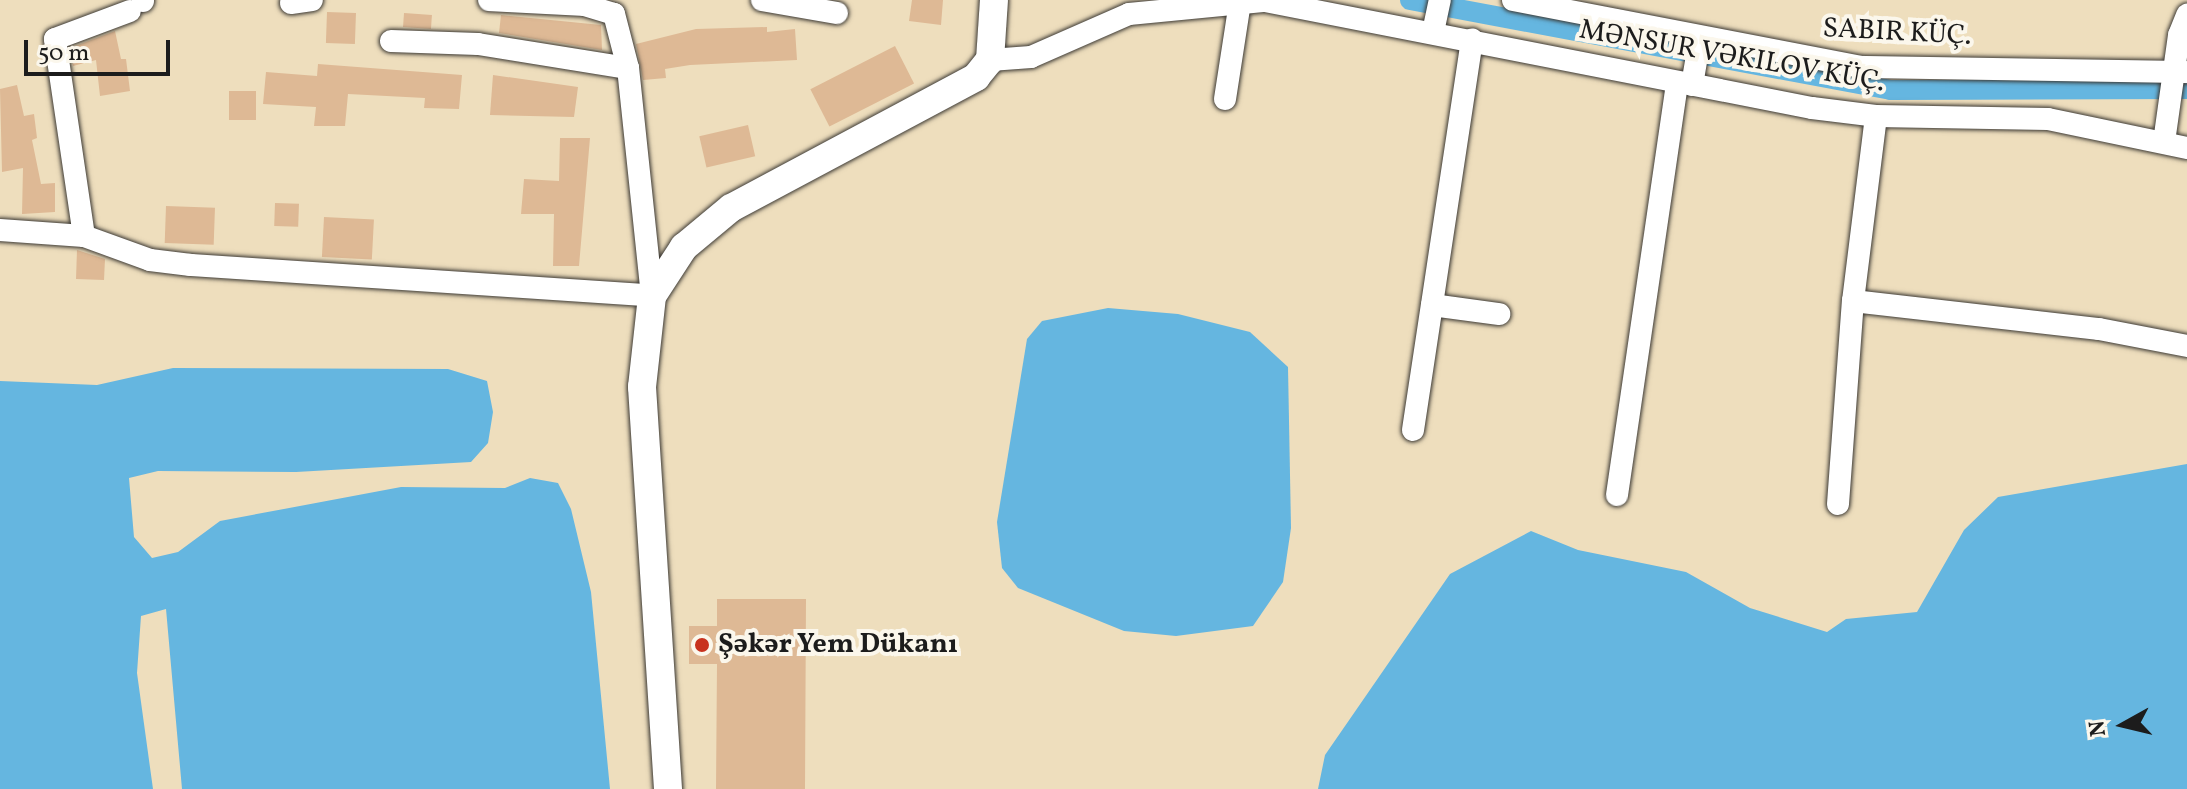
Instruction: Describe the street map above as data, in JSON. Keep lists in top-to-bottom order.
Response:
{
  "streets": {
    "street": ["SABIR KÜÇ.", "MƏNSUR VƏKILOV KÜÇ."]
  },
  "places": ["Şəkər Yem Dükanı"],
  "scale_bar": "50 m",
  "north": "left"
}
